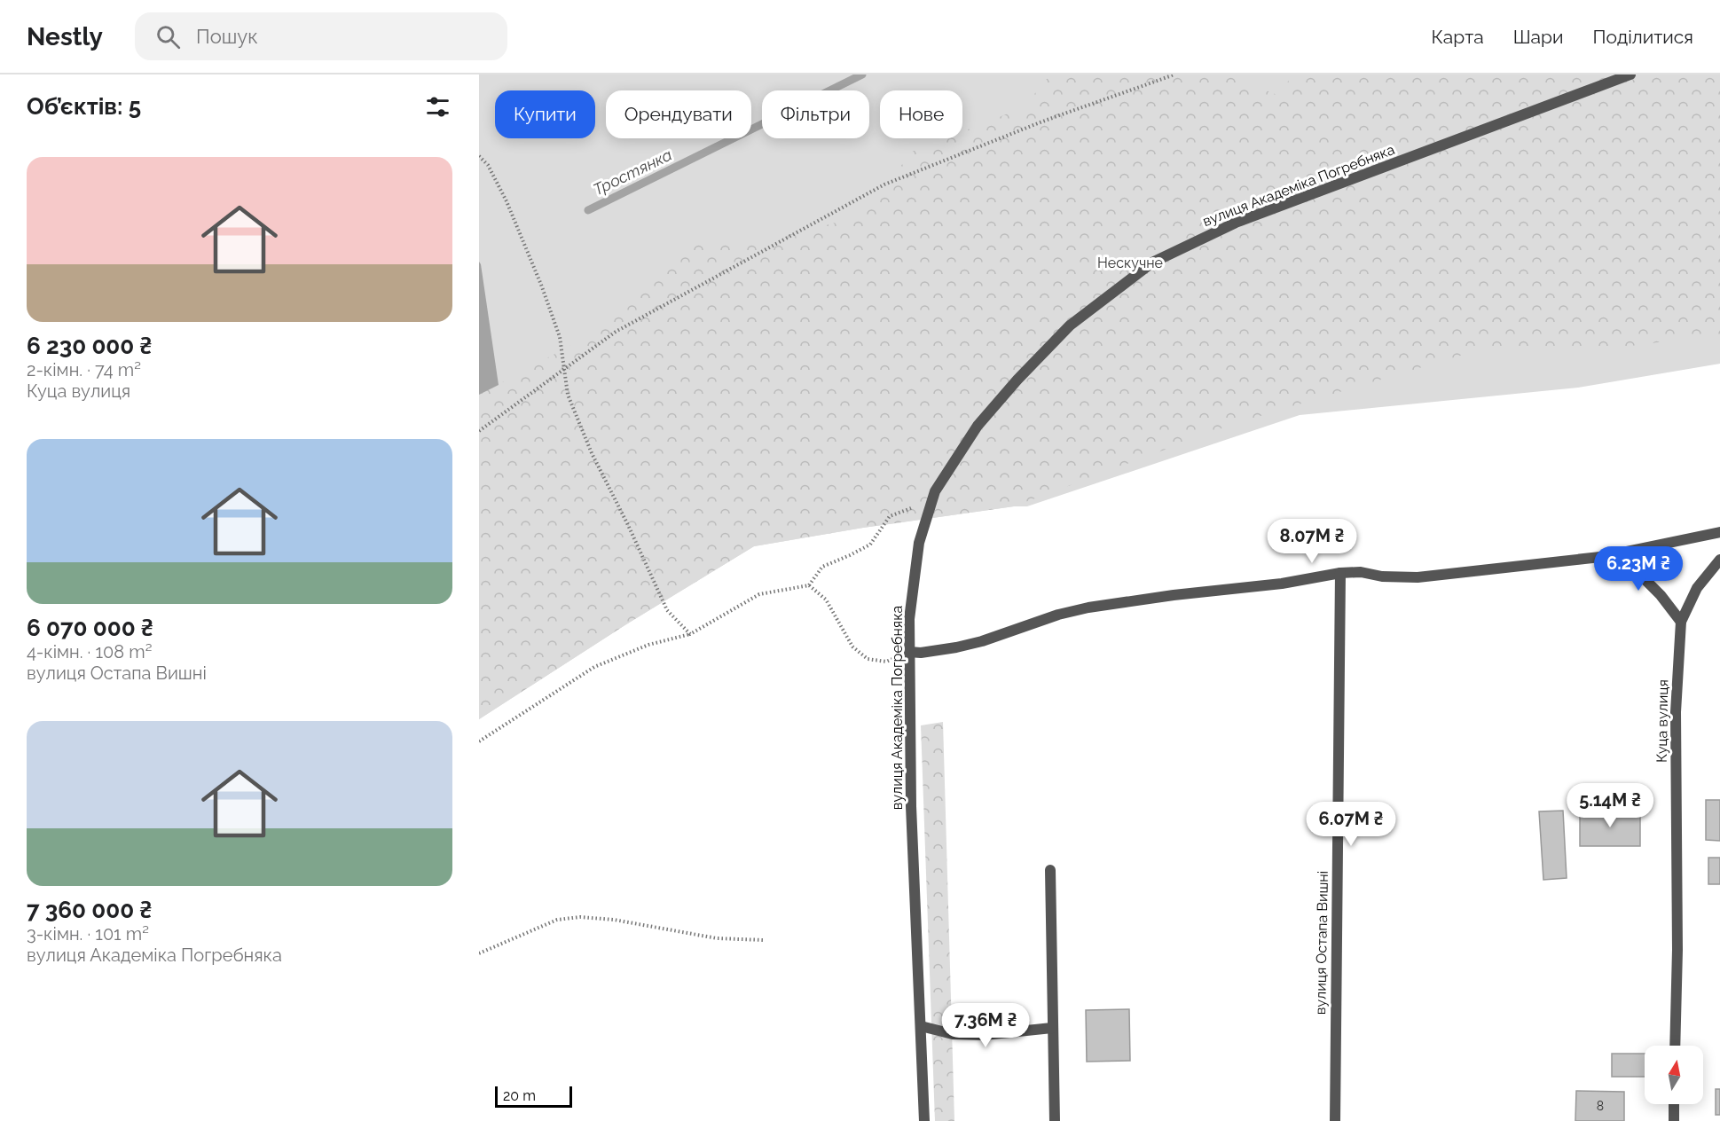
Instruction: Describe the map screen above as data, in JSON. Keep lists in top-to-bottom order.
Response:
{
  "streets": {
    "street": ["вулиця Академіка Погребняка", "Куца вулиця", "вулиця Остапа Вишні"]
  },
  "water": ["Тростянка"],
  "parks": ["Нескучне"],
  "house_numbers": ["8"],
  "scale_bar": "20 m",
  "north": "top",
  "page": {
    "header": "Nestly",
    "search": "Пошук",
    "nav": ["Карта", "Шари", "Поділитися"],
    "heading": "Об’єктів: 5",
    "chip": [
      "Купити",
      "Орендувати",
      "Фільтри",
      "Нове"
    ],
    "list": [
      {
        "name": "6 230 000 ₴",
        "note": "2-кімн. · 74 m² · Куца вулиця"
      },
      {
        "name": "6 070 000 ₴",
        "note": "4-кімн. · 108 m² · вулиця Остапа Вишні"
      },
      {
        "name": "7 360 000 ₴",
        "note": "3-кімн. · 101 m² · вулиця Академіка Погребняка"
      }
    ],
    "price": [
      "8.07M ₴",
      "6.23M ₴",
      "5.14M ₴",
      "6.07M ₴",
      "7.36M ₴"
    ],
    "scale": "20 m"
  }
}
